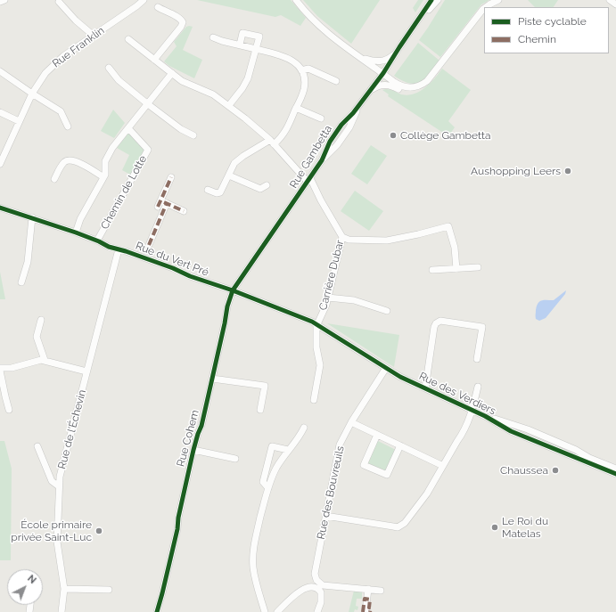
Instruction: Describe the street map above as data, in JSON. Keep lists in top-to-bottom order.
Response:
{
  "streets": {
    "street": [
      "Rue Franklin",
      "Rue Gambetta",
      "Chemin de Lotte",
      "Rue du Vert Pré",
      "Carrière Dubar",
      "Rue des Verdiers",
      "Rue de l'Échevin",
      "Rue Cohem",
      "Rue des Bouvreuils"
    ]
  },
  "crossings": [
    ["Rue Gambetta", "Rue du Vert Pré"],
    ["Rue Gambetta", "Carrière Dubar"],
    ["Rue Gambetta", "Rue Cohem"],
    ["Chemin de Lotte", "Rue du Vert Pré"],
    ["Rue du Vert Pré", "Carrière Dubar"],
    ["Rue du Vert Pré", "Rue des Verdiers"],
    ["Rue du Vert Pré", "Rue de l'Échevin"],
    ["Rue du Vert Pré", "Rue Cohem"],
    ["Carrière Dubar", "Rue des Verdiers"],
    ["Rue des Verdiers", "Rue des Bouvreuils"]
  ],
  "places": [
    "Collège Gambetta",
    "Aushopping Leers",
    "Chaussea",
    "Le Roi du Matelas",
    "École primaire privée Saint-Luc"
  ],
  "legend": ["Piste cyclable", "Chemin"],
  "north": "top right"
}
